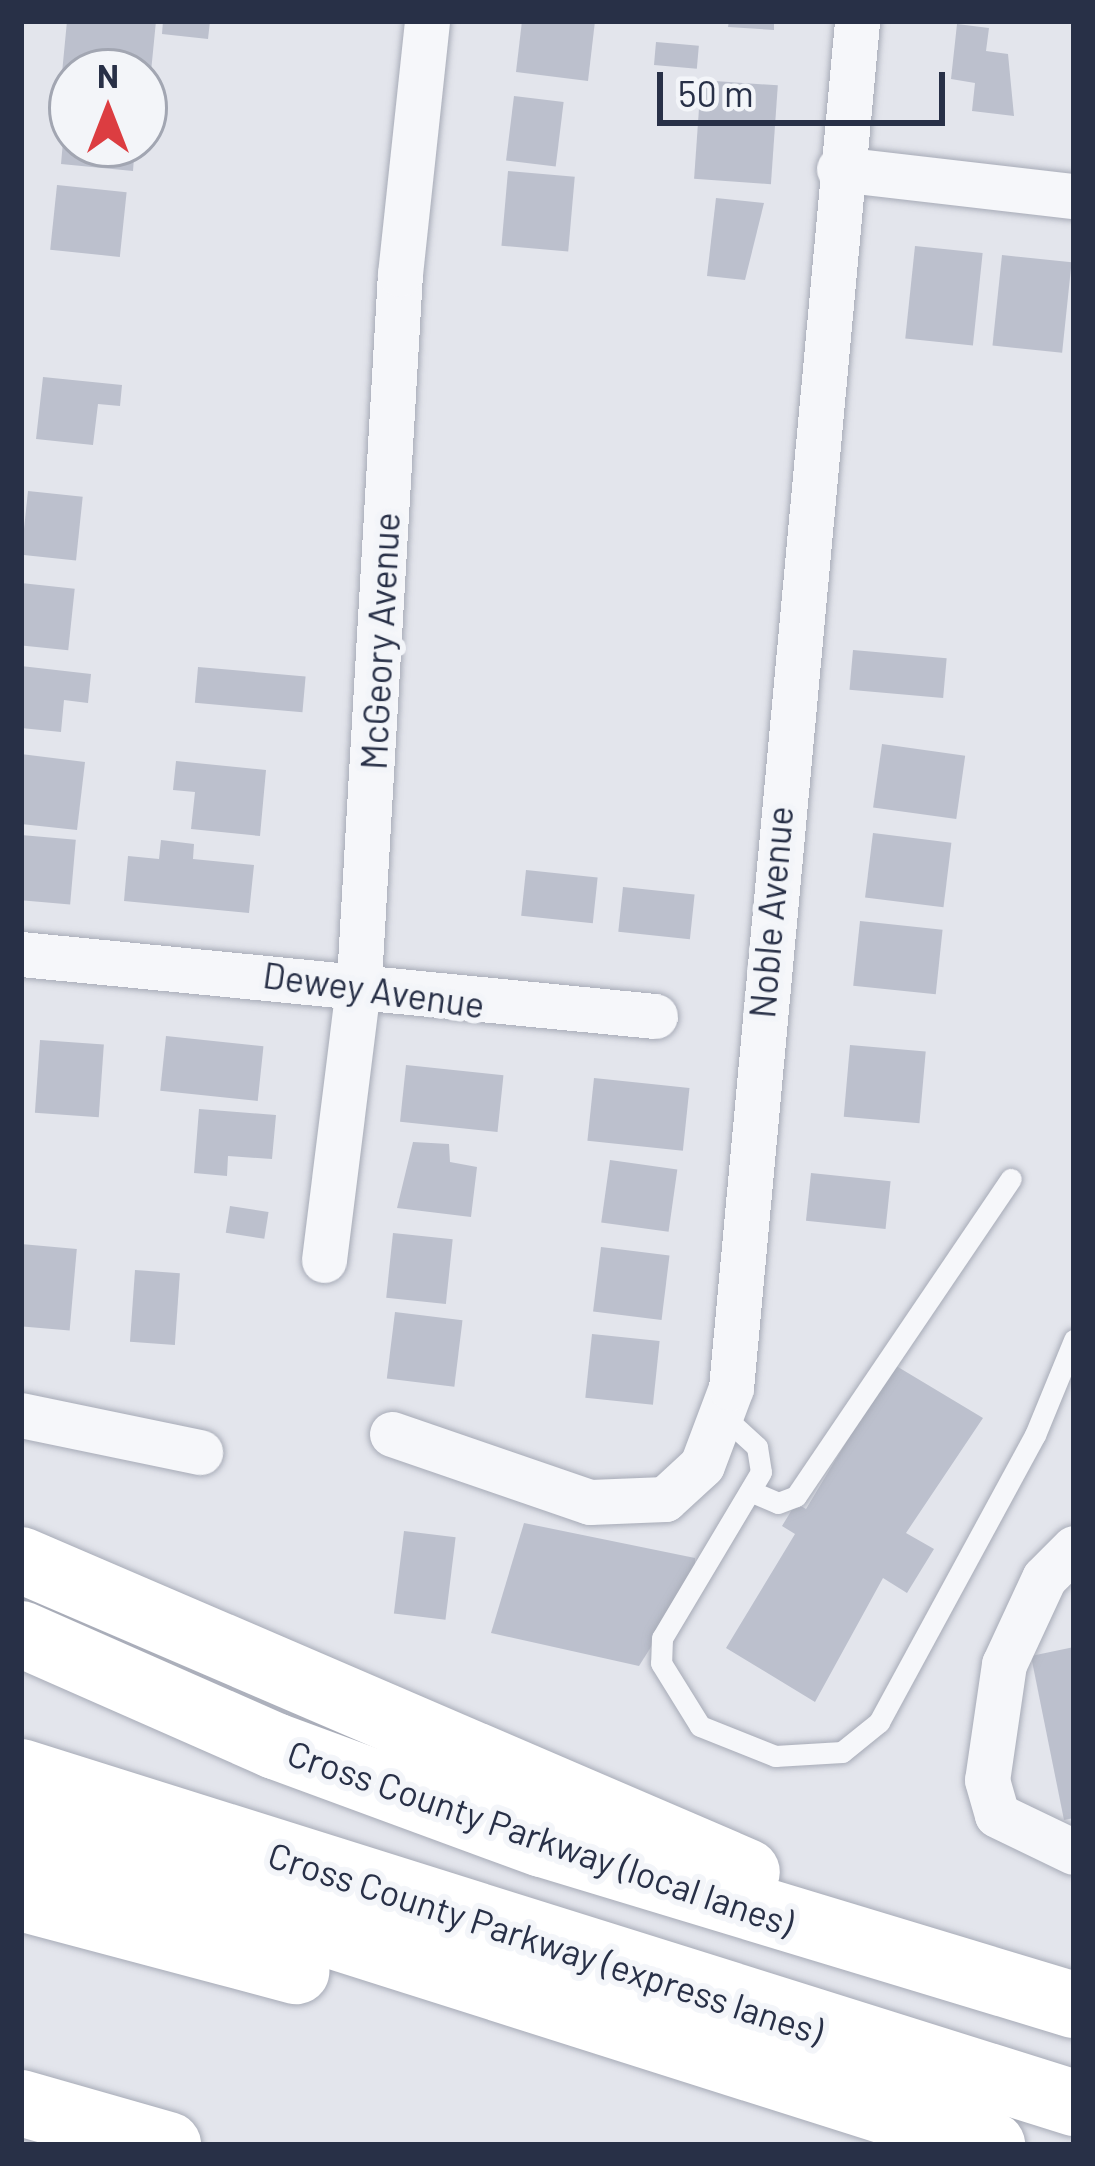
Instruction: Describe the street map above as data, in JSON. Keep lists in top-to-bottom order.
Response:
{
  "streets": {
    "highway": ["Cross County Parkway (local lanes)", "Cross County Parkway (express lanes)"],
    "street": ["McGeory Avenue", "Noble Avenue", "Dewey Avenue"]
  },
  "crossings": [
    ["McGeory Avenue", "Dewey Avenue"]
  ],
  "scale_bar": "50 m",
  "north": "top"
}
